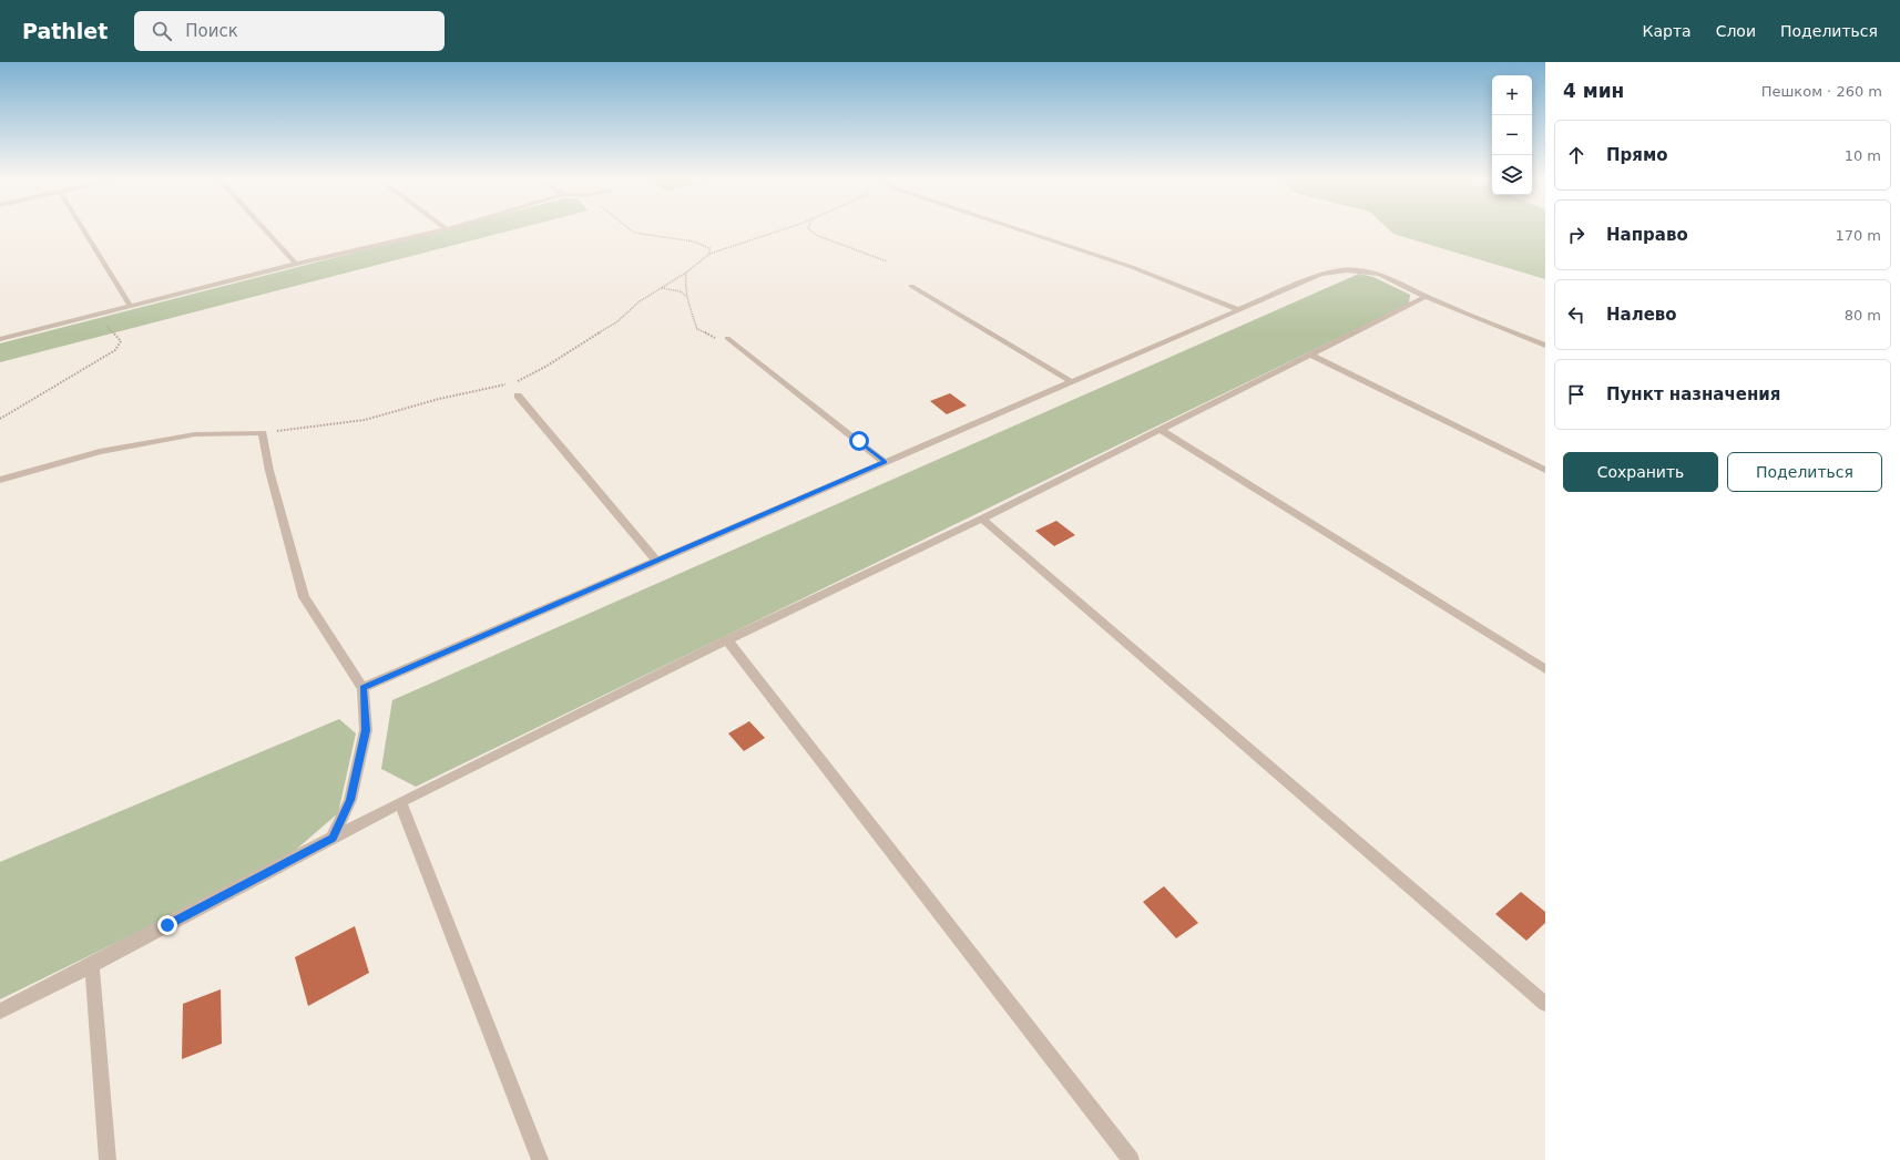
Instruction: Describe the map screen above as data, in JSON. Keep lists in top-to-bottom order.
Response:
{
  "page": {
    "header": "Pathlet",
    "search": "Поиск",
    "nav": ["Карта", "Слои", "Поделиться"],
    "heading": ["4 мин", "Пешком · 260 m"],
    "map_buttons": ["+", "−"],
    "list": [
      ["Прямо", "10 m"],
      ["Направо", "170 m"],
      ["Налево", "80 m"],
      "Пункт назначения"
    ],
    "buttons": ["Сохранить", "Поделиться"]
  }
}
